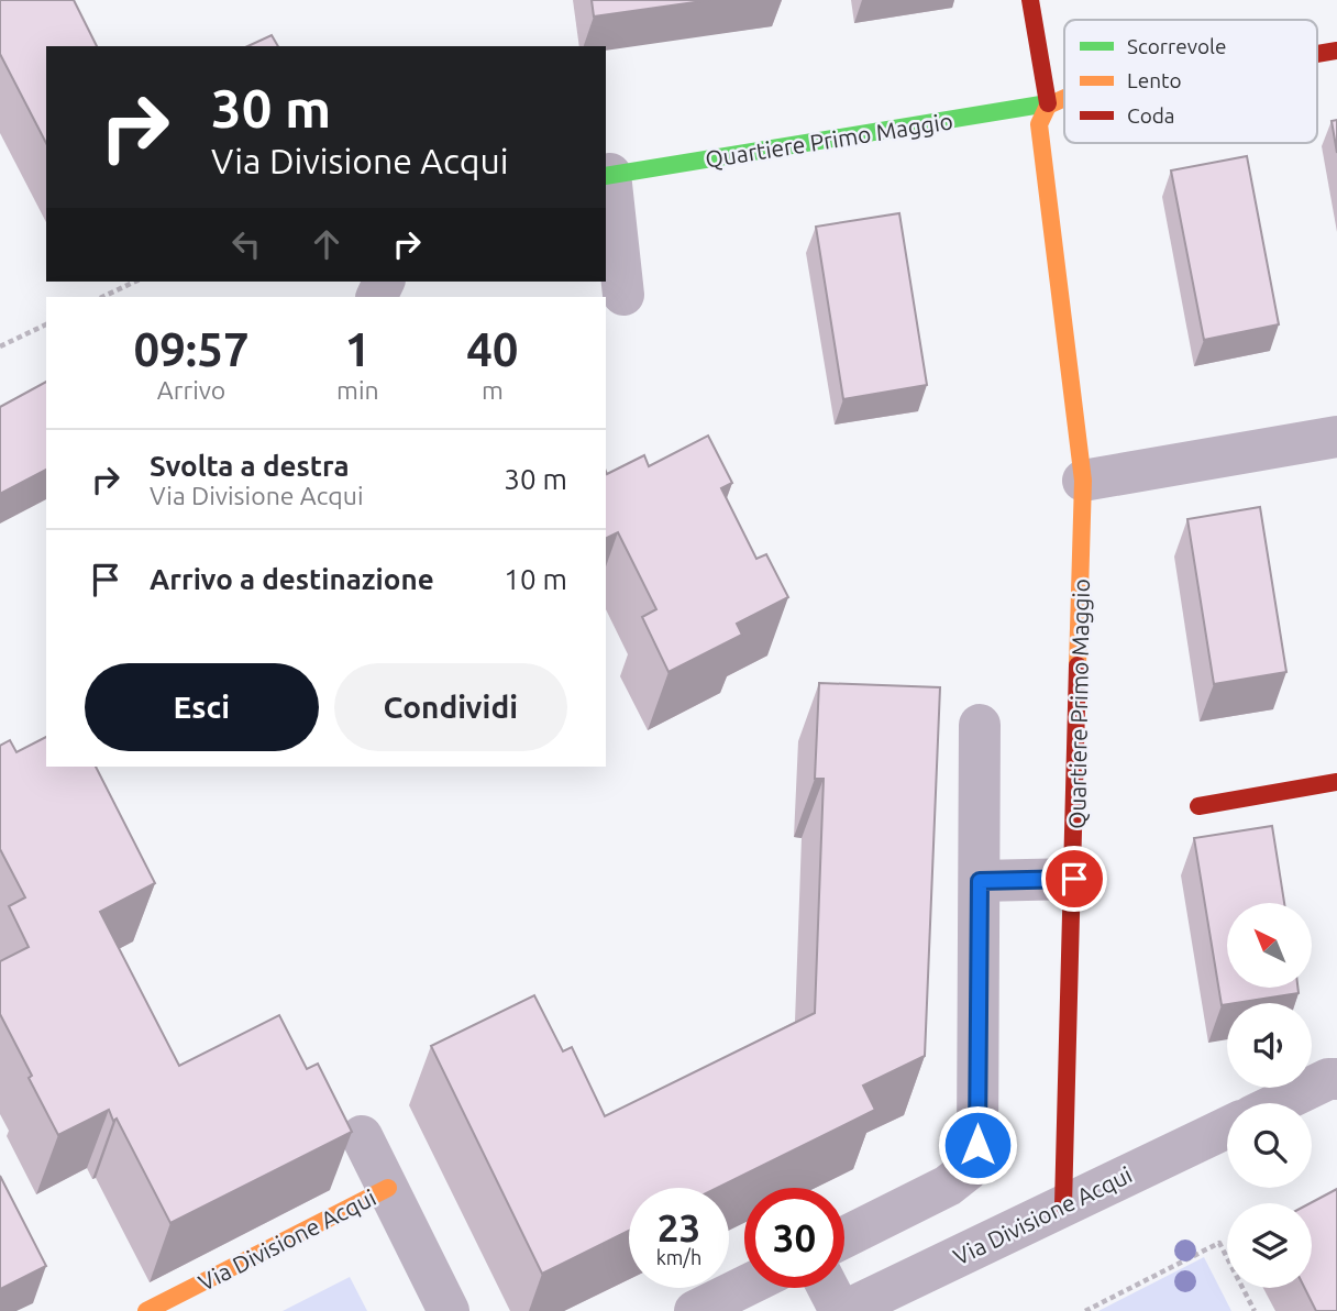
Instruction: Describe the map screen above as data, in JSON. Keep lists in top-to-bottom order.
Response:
{
  "streets": {
    "street": ["Quartiere Primo Maggio", "Via Divisione Acqui"]
  },
  "crossings": [
    ["Quartiere Primo Maggio", "Via Divisione Acqui"]
  ],
  "legend": ["Scorrevole", "Lento", "Coda"],
  "north": "top left",
  "page": {
    "turn": ["30 m", "Via Divisione Acqui"],
    "eta": [
      "09:57",
      "Arrivo",
      "1",
      "min",
      "40",
      "m"
    ],
    "list": [
      {
        "name": "Svolta a destra",
        "note": "Via Divisione Acqui",
        "value": "30 m"
      },
      {
        "name": "Arrivo a destinazione",
        "value": "10 m"
      }
    ],
    "buttons": ["Esci", "Condividi"],
    "speed": "23 km/h",
    "limit": "30"
  }
}
